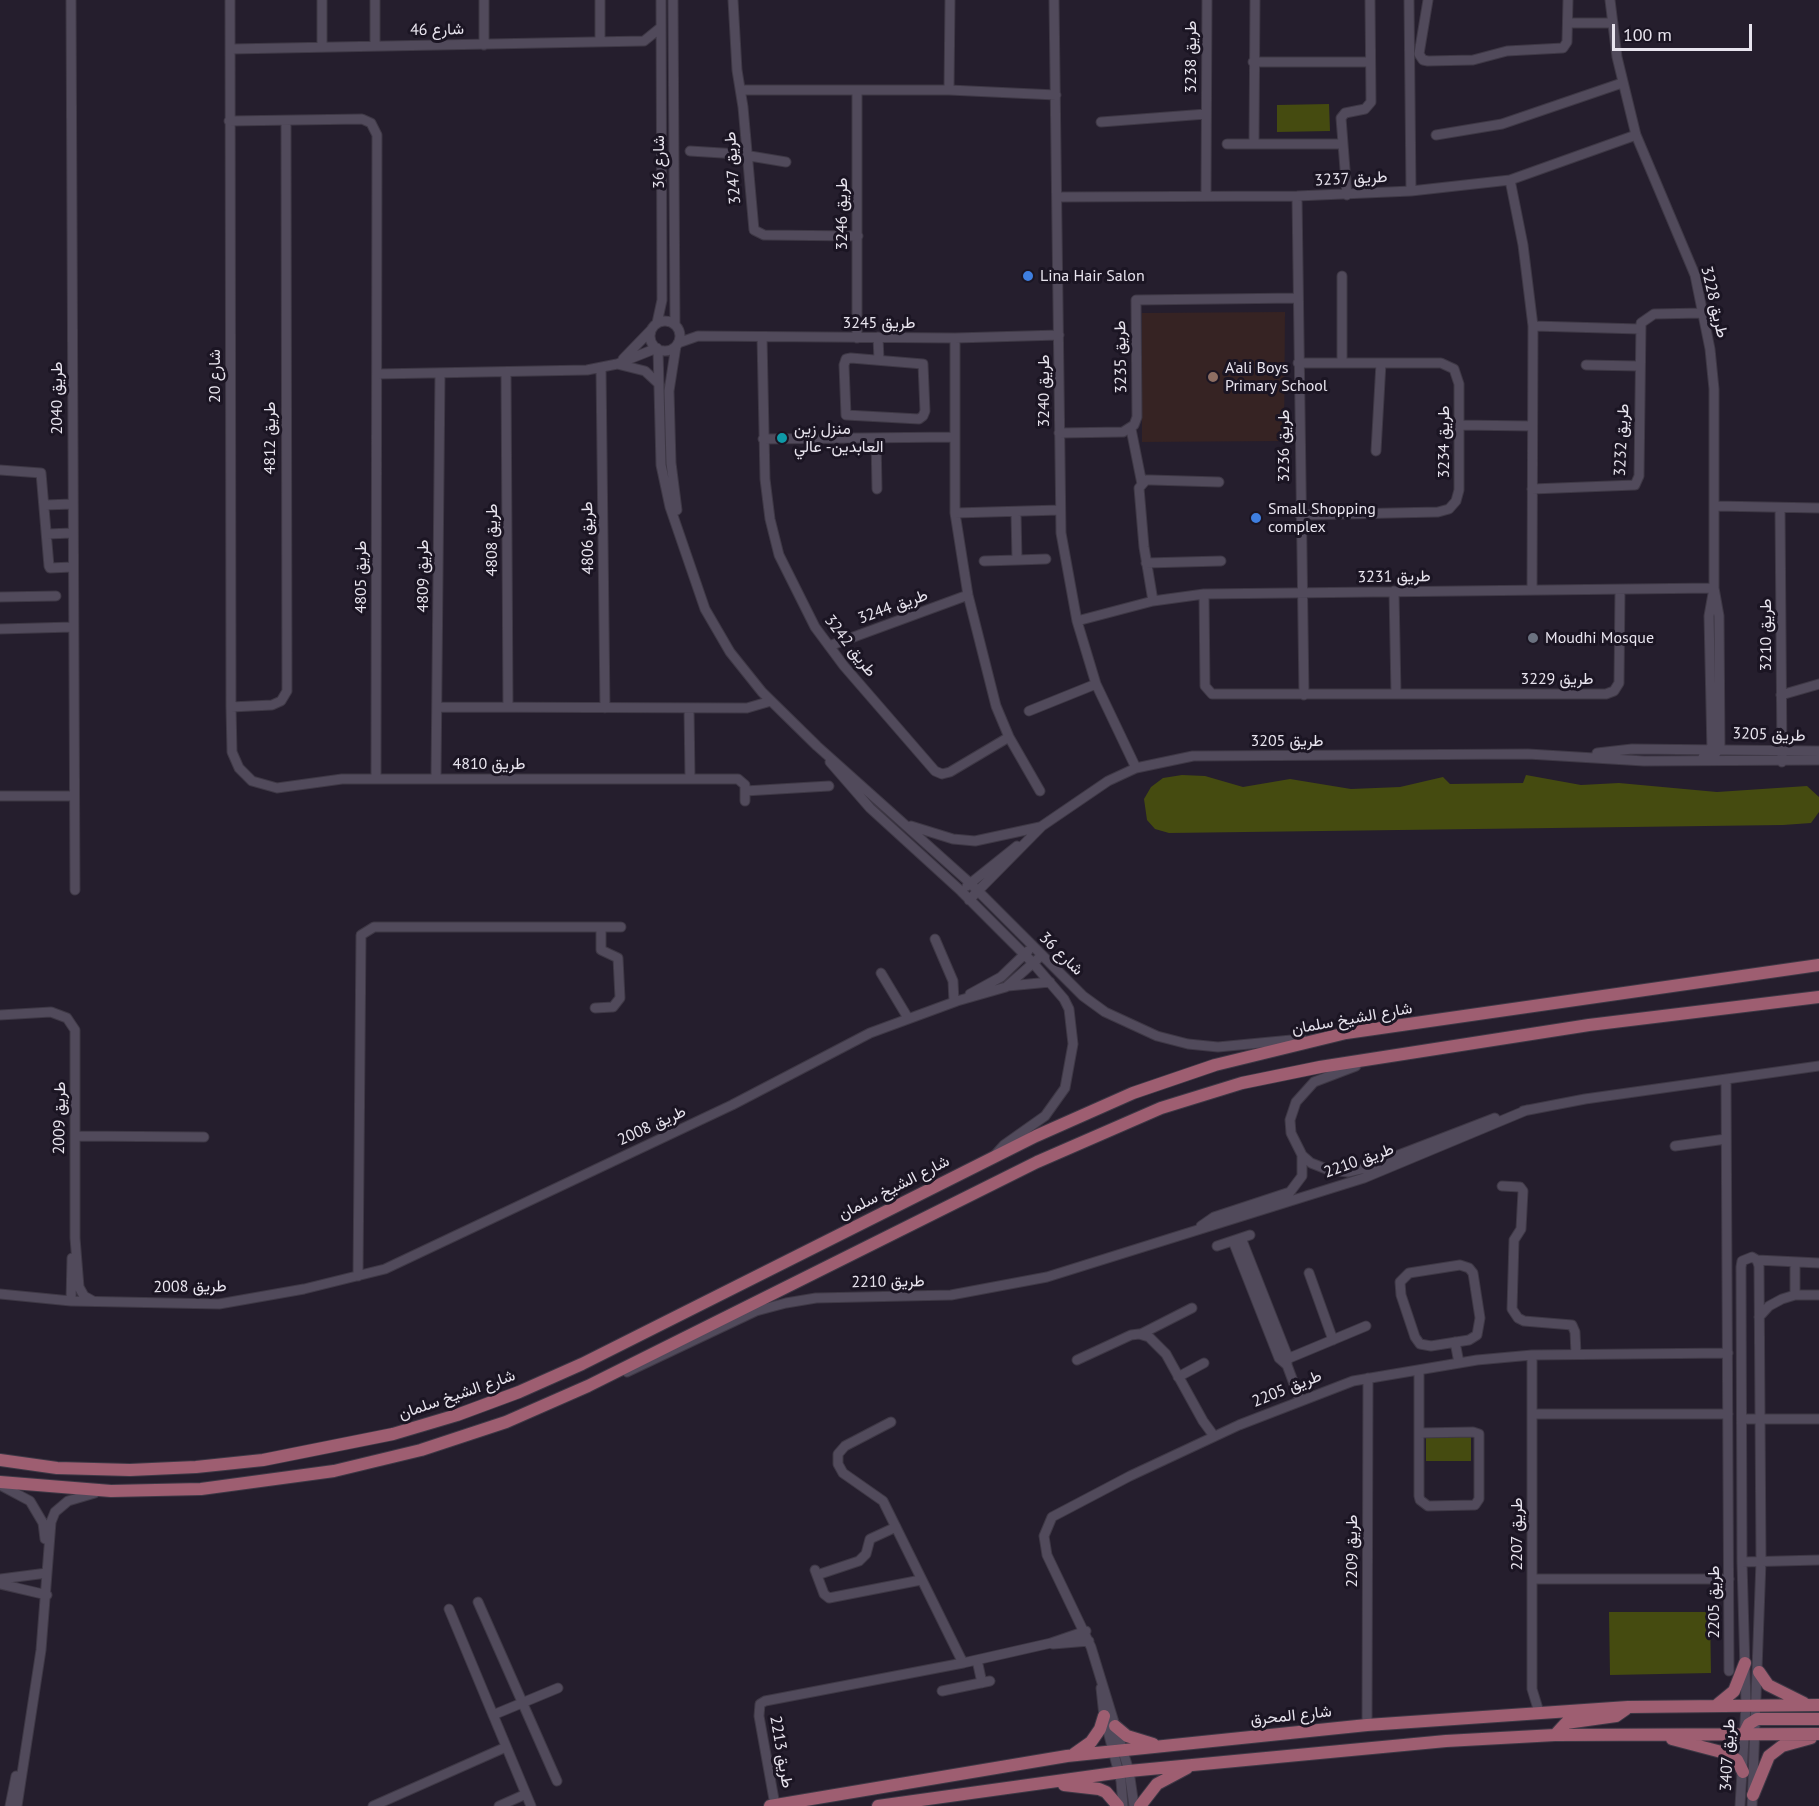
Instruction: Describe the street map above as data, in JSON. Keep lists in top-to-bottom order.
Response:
{
  "streets": {
    "main road": ["شارع الشيخ سلمان", "شارع المحرق"],
    "street": [
      "شارع 46",
      "طريق 3238",
      "شارع 36",
      "طريق 3247",
      "طريق 3237",
      "طريق 3246",
      "طريق 3228",
      "طريق 3245",
      "طريق 3235",
      "شارع 20",
      "طريق 3240",
      "طريق 2040",
      "طريق 4812",
      "طريق 3232",
      "طريق 3234",
      "طريق 3236",
      "طريق 4806",
      "طريق 4808",
      "طريق 4809",
      "طريق 4805",
      "طريق 3231",
      "طريق 3244",
      "طريق 3210",
      "طريق 3242",
      "طريق 3229",
      "طريق 3205",
      "طريق 4810",
      "طريق 2009",
      "طريق 2008",
      "طريق 2210",
      "طريق 2205",
      "طريق 2207",
      "طريق 2209",
      "طريق 2213",
      "طريق 3407"
    ]
  },
  "crossings": [
    ["شارع 46", "شارع 20"],
    ["طريق 3238", "طريق 3237"],
    ["شارع 36", "طريق 3245"],
    ["شارع 36", "طريق 3205"],
    ["شارع 36", "شارع الشيخ سلمان"],
    ["شارع 36", "طريق 2008"],
    ["طريق 3247", "طريق 3246"],
    ["طريق 3237", "طريق 3228"],
    ["طريق 3237", "طريق 3240"],
    ["طريق 3237", "طريق 3236"],
    ["طريق 3246", "طريق 3245"],
    ["طريق 3228", "طريق 3231"],
    ["طريق 3228", "طريق 3205"],
    ["طريق 3245", "طريق 3240"],
    ["طريق 3245", "طريق 3242"],
    ["طريق 3235", "طريق 3236"],
    ["شارع 20", "طريق 4812"],
    ["شارع 20", "طريق 4810"],
    ["طريق 3240", "طريق 3231"],
    ["طريق 3240", "طريق 3205"],
    ["طريق 4812", "طريق 4805"],
    ["طريق 3234", "طريق 3236"],
    ["طريق 3236", "طريق 3231"],
    ["طريق 3236", "طريق 3229"],
    ["طريق 4809", "طريق 4810"],
    ["طريق 4805", "طريق 4810"],
    ["طريق 3231", "طريق 3229"],
    ["طريق 3244", "طريق 3242"],
    ["طريق 3210", "طريق 3205"],
    ["طريق 2009", "طريق 2008"],
    ["طريق 2210", "طريق 2205"],
    ["طريق 2205", "طريق 2207"],
    ["طريق 2205", "طريق 2209"],
    ["طريق 2205", "شارع المحرق"],
    ["طريق 2207", "شارع المحرق"],
    ["طريق 2209", "شارع المحرق"],
    ["شارع المحرق", "طريق 2213"],
    ["شارع المحرق", "طريق 3407"]
  ],
  "places": [
    "Lina Hair Salon",
    "A'ali Boys Primary School",
    "منزل زين العابدين- عالي",
    "Small Shopping complex",
    "Moudhi Mosque"
  ],
  "scale_bar": "100 m"
}
